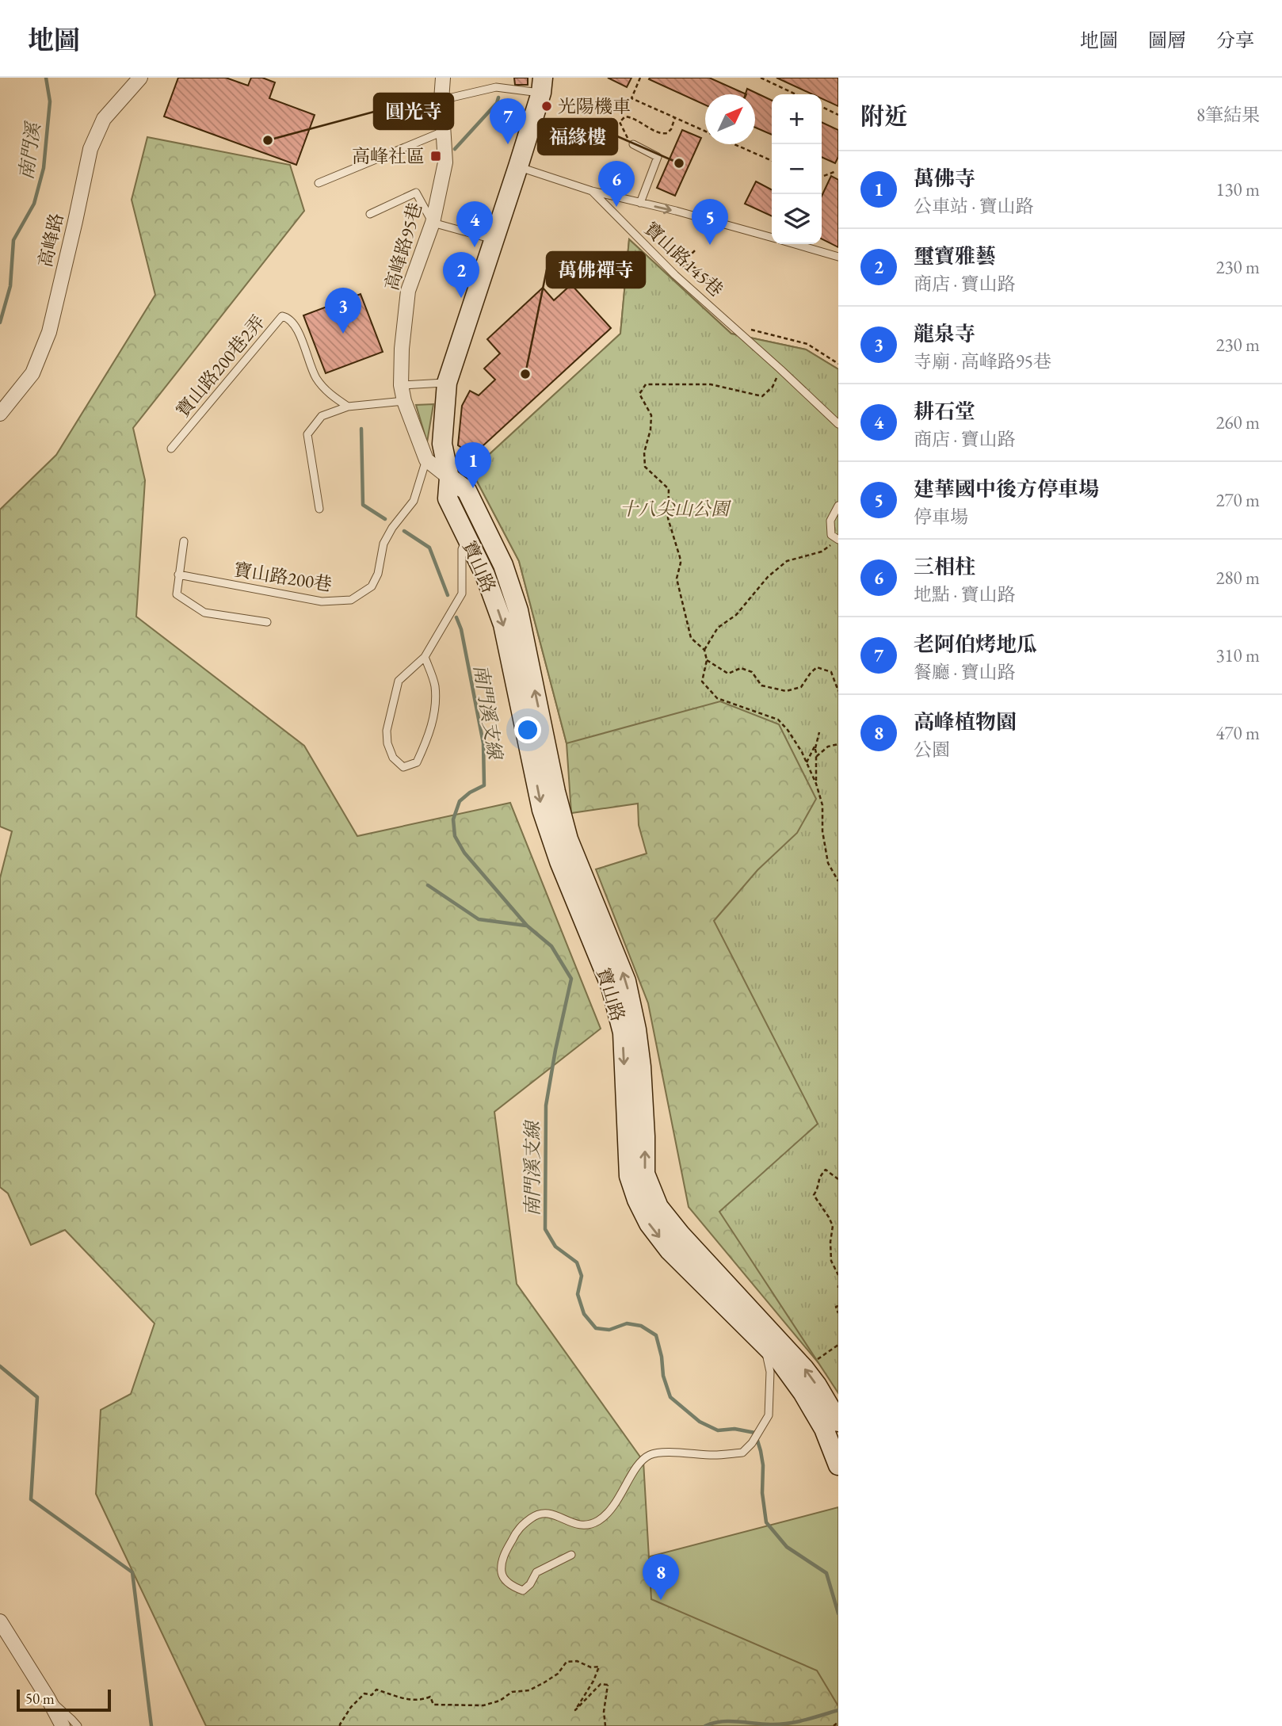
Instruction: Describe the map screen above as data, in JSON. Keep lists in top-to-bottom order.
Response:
{
  "streets": {
    "street": ["高峰路", "高峰路95巷", "寶山路"],
    "lane": ["寶山路145巷", "寶山路200巷2弄", "寶山路200巷"]
  },
  "crossings": [
    ["高峰路95巷", "寶山路200巷"],
    ["寶山路145巷", "寶山路"]
  ],
  "water": ["南門溪", "南門溪支線"],
  "parks": ["十八尖山公園"],
  "places": {
    "other": [
      "光陽機車",
      "圓光寺",
      "福緣樓",
      "萬佛禪寺"
    ],
    "transit": ["高峰社區"]
  },
  "scale_bar": "50 m",
  "north": "top right",
  "page": {
    "header": "地圖",
    "nav": ["地圖", "圖層", "分享"],
    "heading": ["附近", "8筆結果"],
    "map_buttons": ["+", "−"],
    "pins": [
      "7",
      "6",
      "5",
      "4",
      "2",
      "3",
      "1",
      "8"
    ],
    "list": [
      {
        "mark": "1",
        "name": "萬佛寺",
        "note": "公車站 · 寶山路",
        "value": "130 m"
      },
      {
        "mark": "2",
        "name": "璽寶雅藝",
        "note": "商店 · 寶山路",
        "value": "230 m"
      },
      {
        "mark": "3",
        "name": "龍泉寺",
        "note": "寺廟 · 高峰路95巷",
        "value": "230 m"
      },
      {
        "mark": "4",
        "name": "耕石堂",
        "note": "商店 · 寶山路",
        "value": "260 m"
      },
      {
        "mark": "5",
        "name": "建華國中後方停車場",
        "note": "停車場",
        "value": "270 m"
      },
      {
        "mark": "6",
        "name": "三相柱",
        "note": "地點 · 寶山路",
        "value": "280 m"
      },
      {
        "mark": "7",
        "name": "老阿伯烤地瓜",
        "note": "餐廳 · 寶山路",
        "value": "310 m"
      },
      {
        "mark": "8",
        "name": "高峰植物園",
        "note": "公園",
        "value": "470 m"
      }
    ],
    "scale": "50 m"
  }
}
